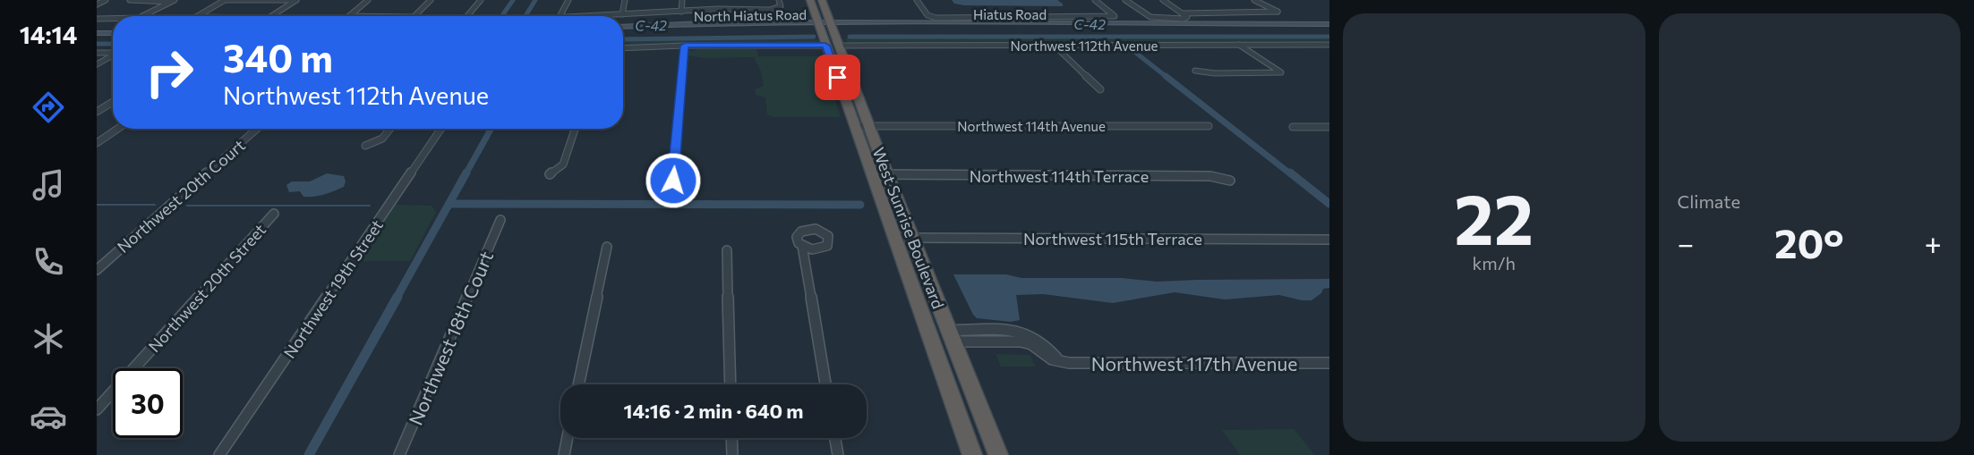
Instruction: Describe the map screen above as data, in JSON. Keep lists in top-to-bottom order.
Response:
{
  "streets": {
    "highway": ["West Sunrise Boulevard"],
    "main road": ["Hiatus Road", "North Hiatus Road"],
    "street": [
      "Northwest 112th Avenue",
      "Northwest 114th Avenue",
      "Northwest 114th Terrace",
      "Northwest 20th Court",
      "Northwest 115th Terrace",
      "Northwest 20th Street",
      "Northwest 19th Street",
      "Northwest 18th Court",
      "Northwest 117th Avenue"
    ]
  },
  "crossings": [
    ["Hiatus Road", "North Hiatus Road"],
    ["Hiatus Road", "West Sunrise Boulevard"],
    ["North Hiatus Road", "West Sunrise Boulevard"],
    ["Northwest 112th Avenue", "West Sunrise Boulevard"],
    ["Northwest 114th Avenue", "West Sunrise Boulevard"],
    ["Northwest 114th Terrace", "West Sunrise Boulevard"],
    ["West Sunrise Boulevard", "Northwest 115th Terrace"],
    ["West Sunrise Boulevard", "Northwest 117th Avenue"]
  ],
  "water": ["C-42"],
  "page": {
    "tabs": "14:14",
    "tile": [
      ["22", "km/h"],
      "Climate"
    ],
    "turn": ["340 m", "Northwest 112th Avenue"],
    "heat": ["−", "20°", "+"],
    "limit": "30",
    "trip": "14:16 · 2 min · 640 m"
  }
}
